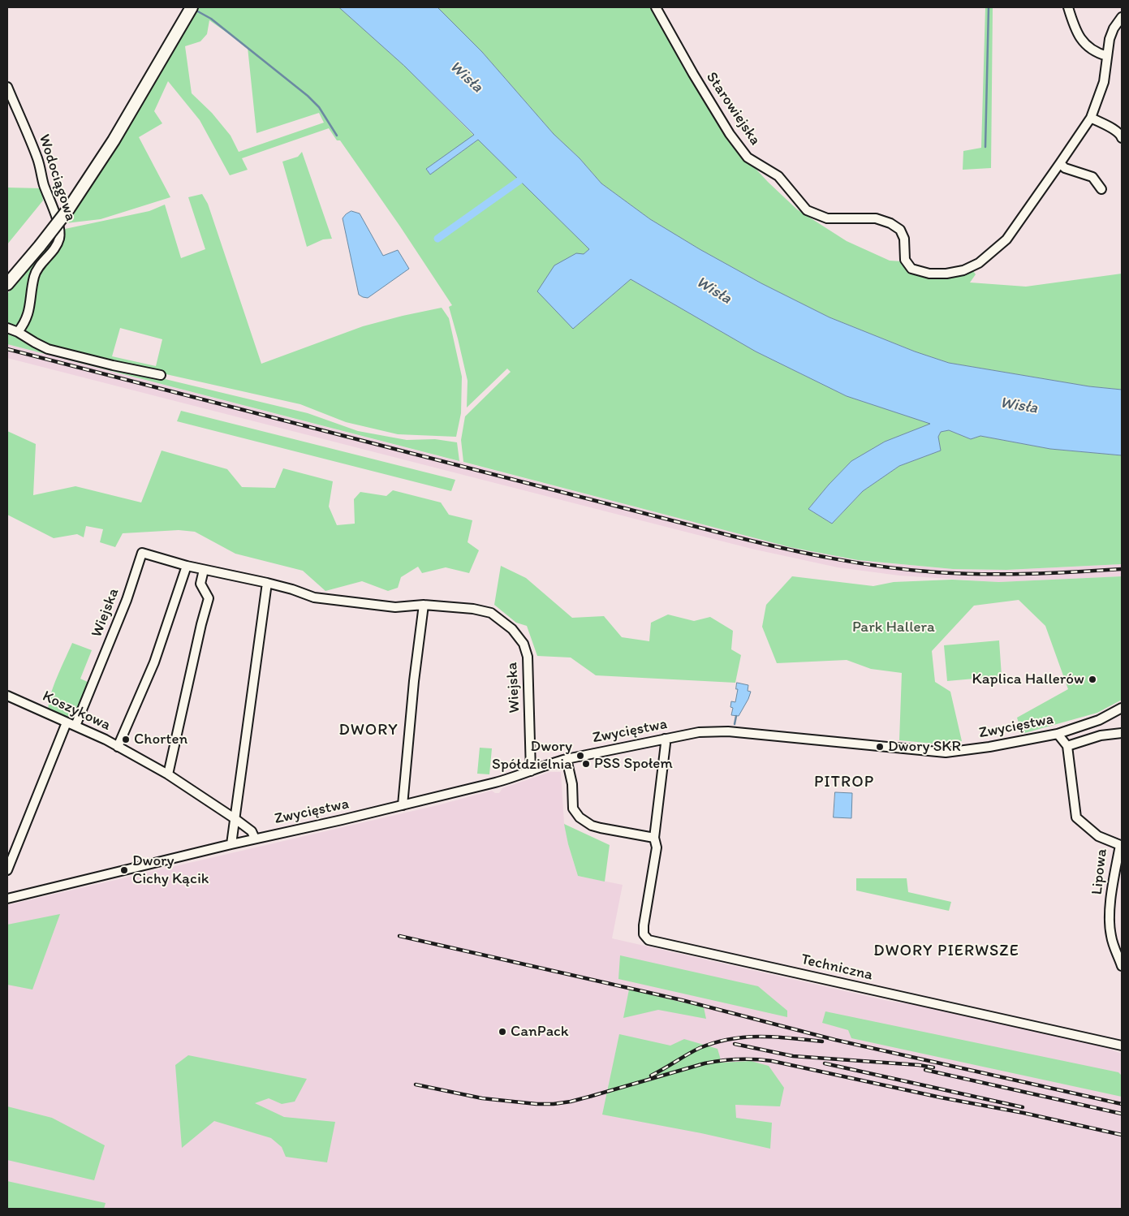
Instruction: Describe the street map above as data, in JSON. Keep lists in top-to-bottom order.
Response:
{
  "streets": {
    "street": [
      "Starowiejska",
      "Wodociągowa",
      "Wiejska",
      "Koszykowa",
      "Zwycięstwa",
      "Lipowa",
      "Techniczna"
    ]
  },
  "crossings": [
    ["Wiejska", "Koszykowa"],
    ["Wiejska", "Zwycięstwa"],
    ["Koszykowa", "Zwycięstwa"],
    ["Zwycięstwa", "Techniczna"]
  ],
  "districts": ["DWORY", "PITROP", "DWORY PIERWSZE"],
  "water": ["Wisła"],
  "parks": ["Park Hallera"],
  "places": [
    "Kaplica Hallerów",
    "Chorten",
    "Dwory SKR",
    "Dwory Spółdzielnia",
    "PSS Społem",
    "Dwory Cichy Kącik",
    "CanPack"
  ]
}
